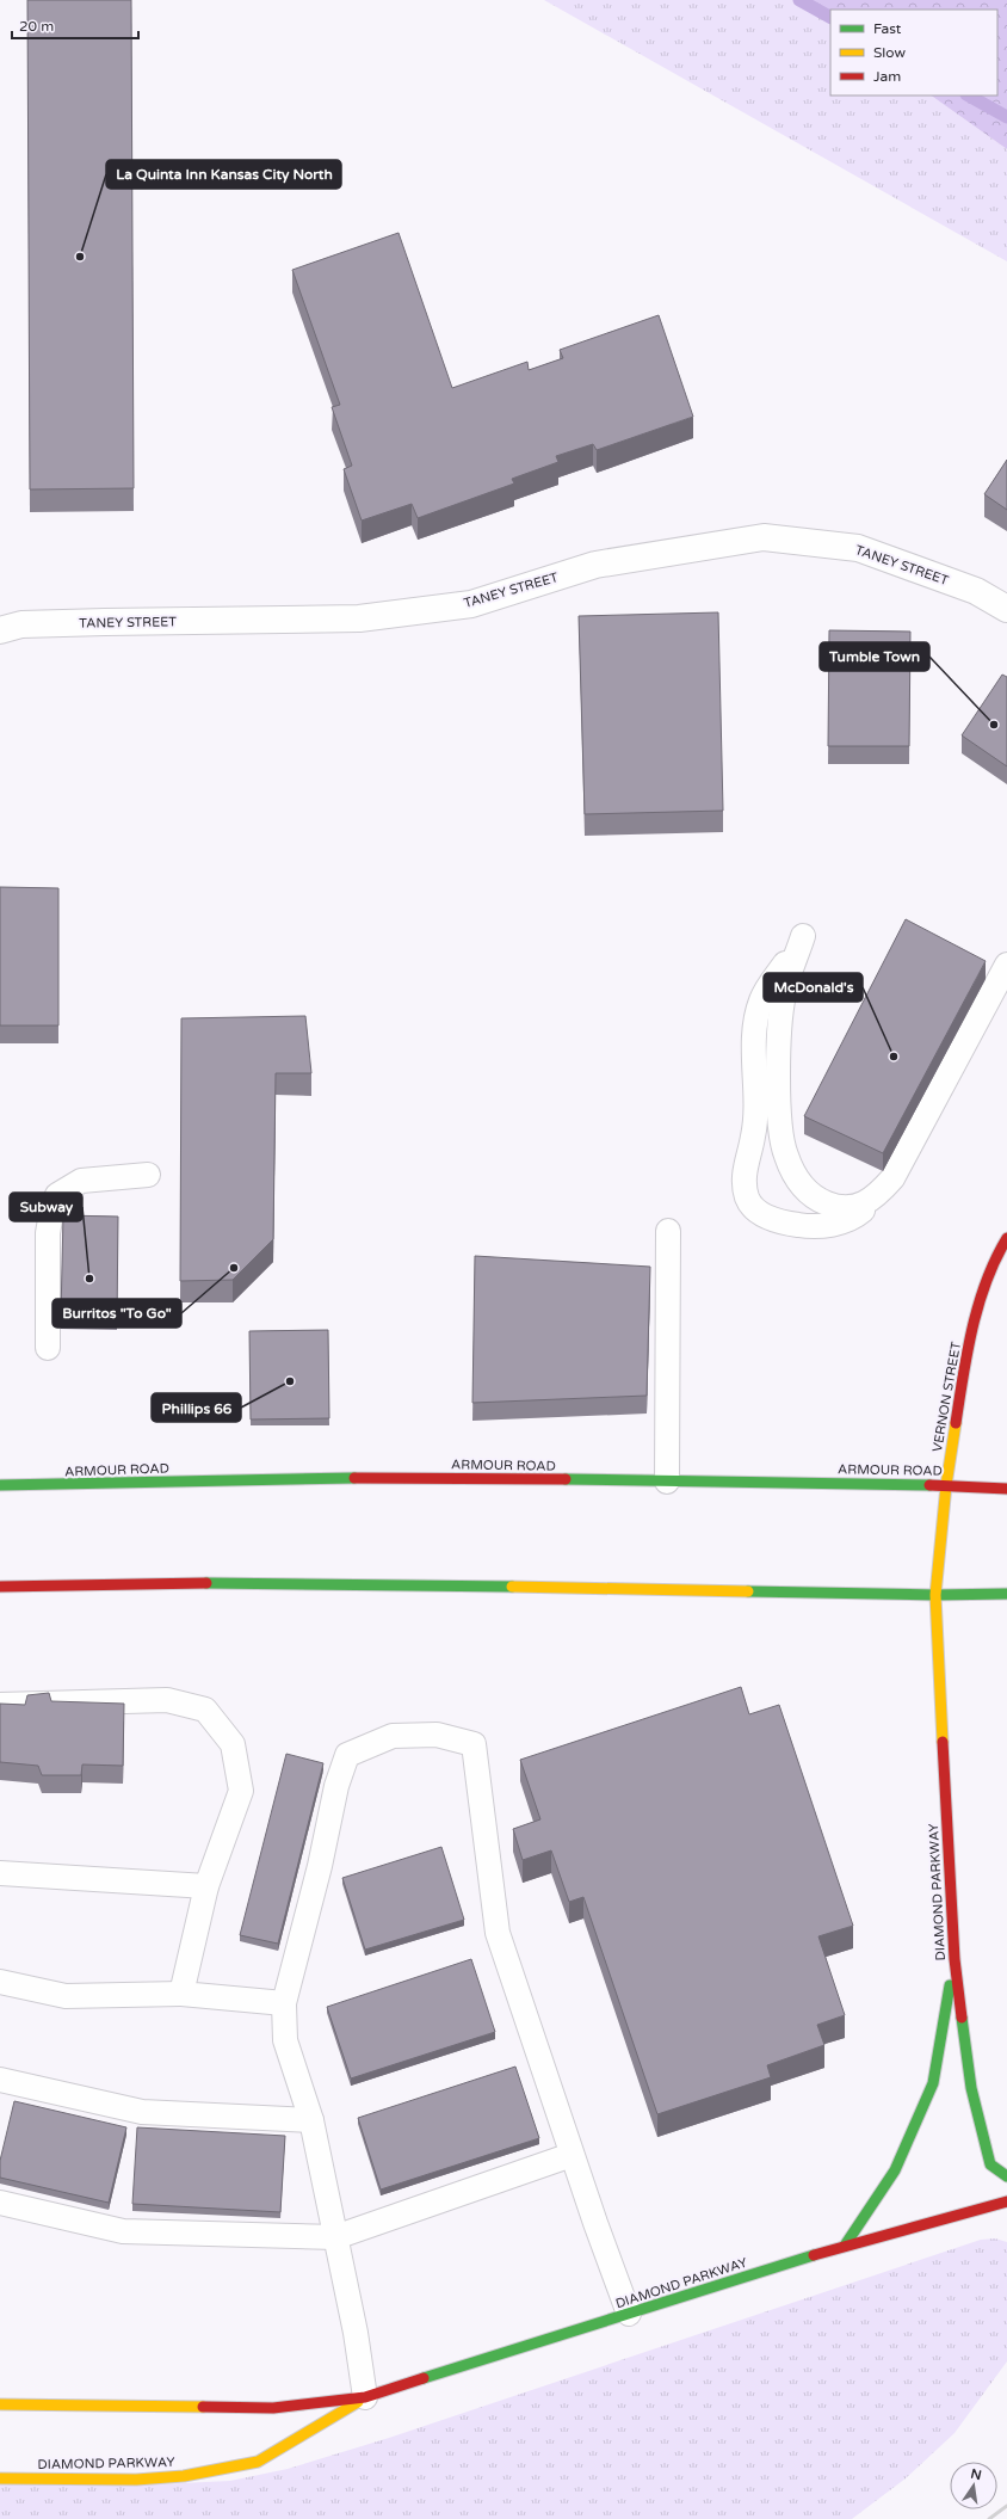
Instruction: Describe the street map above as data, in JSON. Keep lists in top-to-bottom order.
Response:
{
  "streets": {
    "main road": ["VERNON STREET", "ARMOUR ROAD", "DIAMOND PARKWAY"],
    "street": ["TANEY STREET"]
  },
  "crossings": [
    ["VERNON STREET", "ARMOUR ROAD"],
    ["VERNON STREET", "DIAMOND PARKWAY"]
  ],
  "places": [
    "La Quinta Inn Kansas City North",
    "Tumble Town",
    "McDonald's",
    "Burritos \"To Go\"",
    "Subway",
    "Phillips 66"
  ],
  "legend": ["Fast", "Slow", "Jam"],
  "scale_bar": "20 m",
  "north": "top"
}
